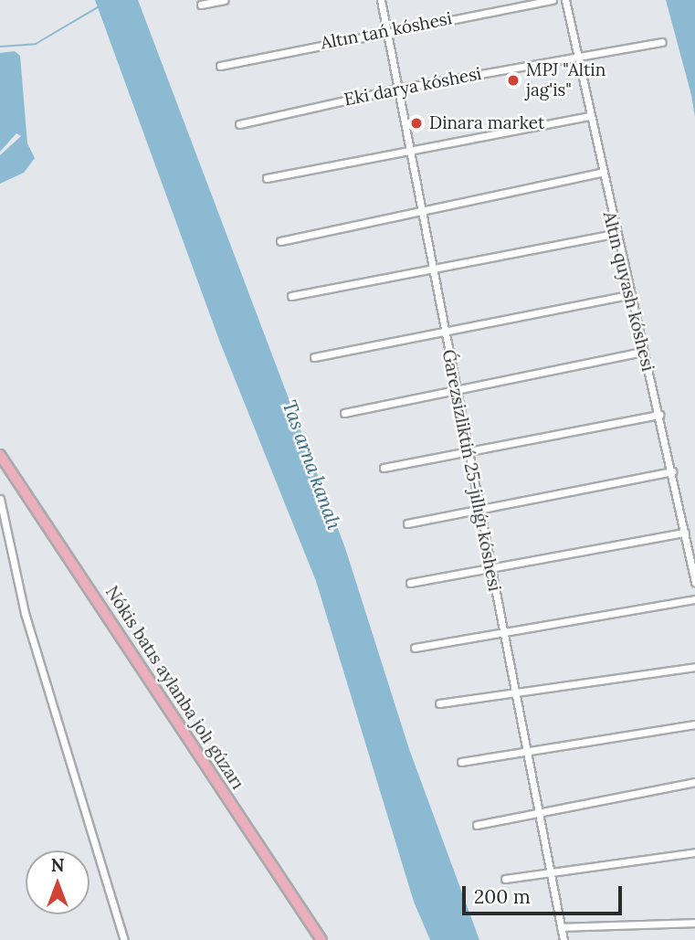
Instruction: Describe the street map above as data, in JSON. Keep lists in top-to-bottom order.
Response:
{
  "streets": {
    "main road": ["Nókis batıs aylanba jolı gúzarı"],
    "street": [
      "Altın tań kóshesi",
      "Eki darya kóshesi",
      "Altın quyash kóshesi",
      "Ǵarezsizliktiń 25-jıllıǵı kóshesi"
    ]
  },
  "crossings": [
    ["Altın tań kóshesi", "Ǵarezsizliktiń 25-jıllıǵı kóshesi"],
    ["Eki darya kóshesi", "Altın quyash kóshesi"],
    ["Eki darya kóshesi", "Ǵarezsizliktiń 25-jıllıǵı kóshesi"]
  ],
  "water": ["Tas arna kanalı"],
  "places": ["MPJ \"Altin jag'is\"", "Dinara market"],
  "scale_bar": "200 m",
  "north": "top"
}
